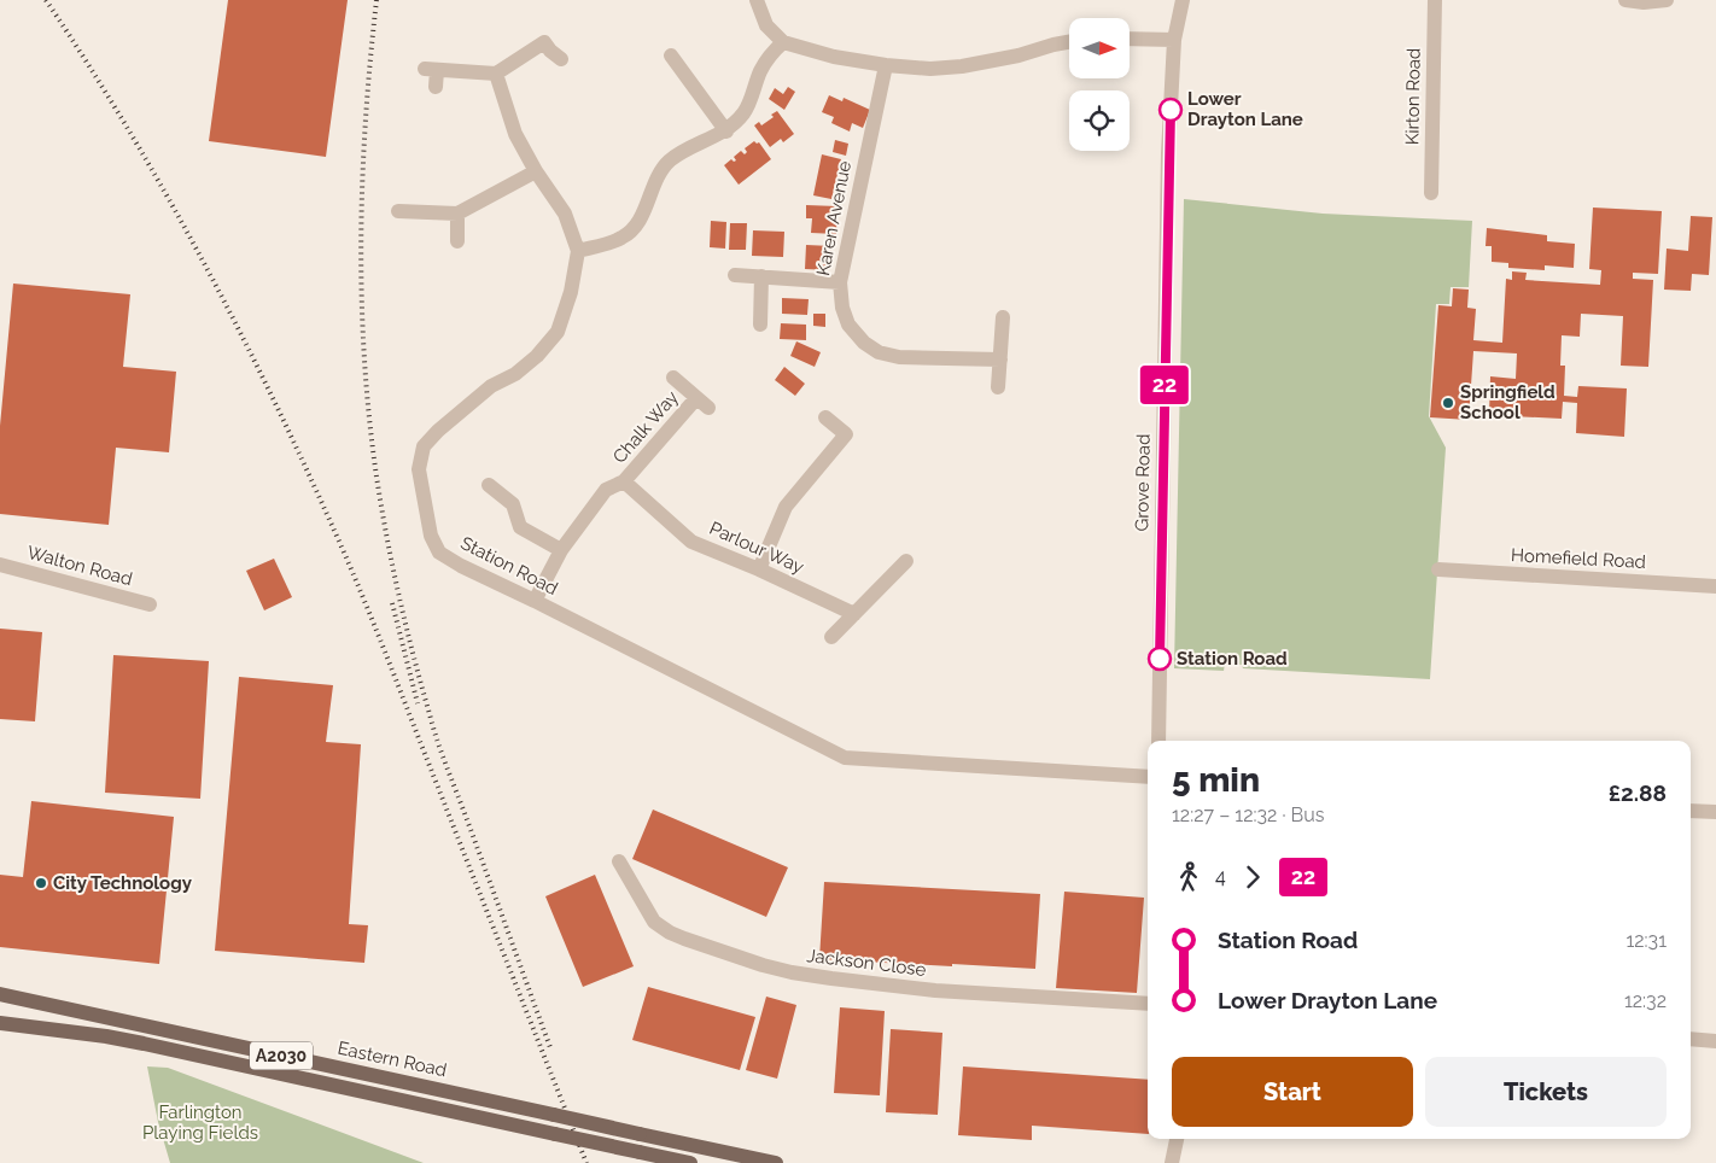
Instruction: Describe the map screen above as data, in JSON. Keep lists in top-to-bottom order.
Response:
{
  "streets": {
    "main road": ["A2030", "Eastern Road"],
    "street": [
      "Kirton Road",
      "Karen Avenue",
      "Chalk Way",
      "Grove Road",
      "Parlour Way",
      "Homefield Road",
      "Walton Road",
      "Station Road",
      "Jackson Close"
    ]
  },
  "crossings": [
    ["Chalk Way", "Parlour Way"]
  ],
  "parks": ["Farlington Playing Fields"],
  "places": [
    "Lower Drayton Lane",
    "Springfield School",
    "Station Road",
    "City Technology"
  ],
  "lines": ["bus line 22"],
  "north": "right",
  "page": {
    "on_map": "22",
    "heading": ["5 min", "12:27 – 12:32 · Bus", "£2.88"],
    "legs": ["4", "22"],
    "list": [
      {
        "name": "Station Road",
        "value": "12:31"
      },
      {
        "name": "Lower Drayton Lane",
        "value": "12:32"
      }
    ],
    "buttons": ["Start", "Tickets"]
  }
}
